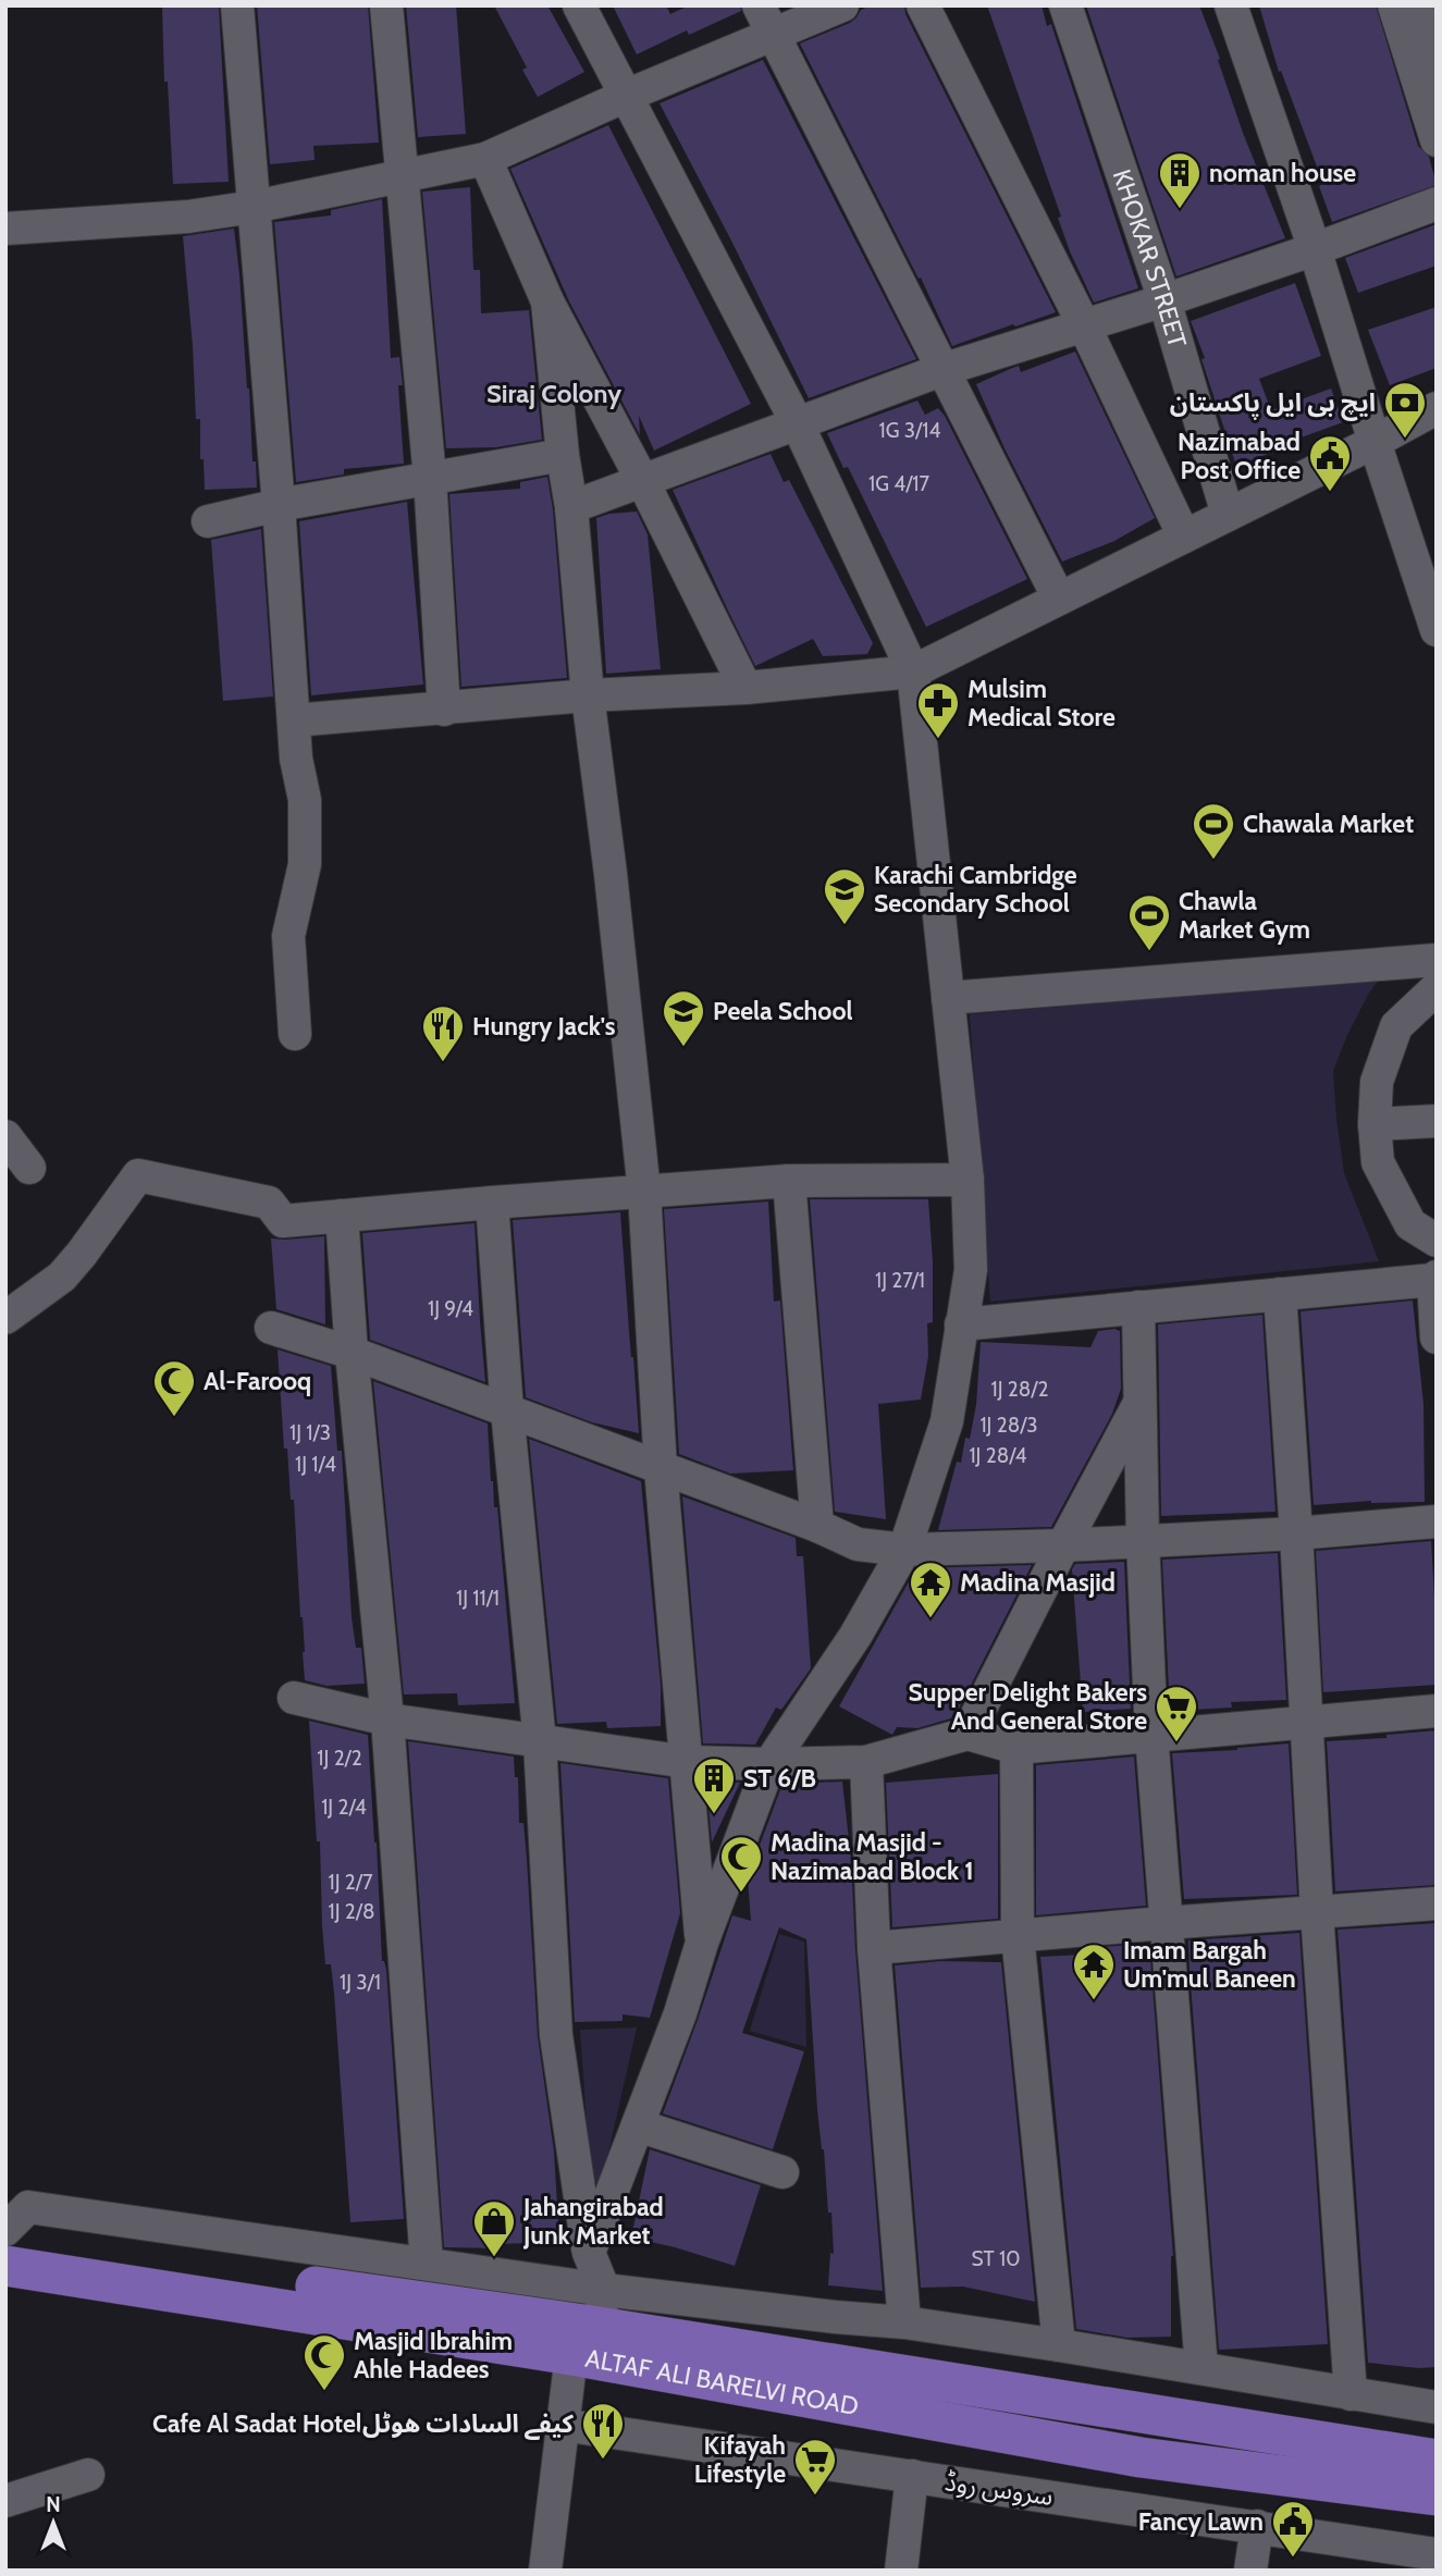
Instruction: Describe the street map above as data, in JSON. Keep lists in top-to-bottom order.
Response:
{
  "streets": {
    "main road": ["ALTAF ALI BARELVI ROAD"],
    "street": ["KHOKAR STREET", "سروس روڈ"]
  },
  "districts": ["Siraj Colony"],
  "places": {
    "building": ["noman house", "ST 6/B"],
    "bank": ["ایچ بی ایل پاکستان"],
    "public building": ["Nazimabad Post Office", "Fancy Lawn"],
    "pharmacy": ["Mulsim Medical Store"],
    "sports": ["Chawala Market", "Chawla Market Gym"],
    "school or university": ["Karachi Cambridge Secondary School", "Peela School"],
    "restaurant": ["Hungry Jack's", "Cafe Al Sadat Hotelکیفے السادات ھوٹل"],
    "mosque": ["Al-Farooq", "Madina Masjid - Nazimabad Block 1", "Masjid Ibrahim Ahle Hadees"],
    "temple": ["Madina Masjid", "Imam Bargah Um'mul Baneen"],
    "supermarket": ["Supper Delight Bakers And General Store", "Kifayah Lifestyle"],
    "shop": ["Jahangirabad Junk Market"]
  },
  "house_numbers": [
    "1G 3/14",
    "1G 4/17",
    "1J 27/1",
    "1J 9/4",
    "1J 28/2",
    "1J 28/3",
    "1J 1/3",
    "1J 28/4",
    "1J 1/4",
    "1J 11/1",
    "1J 2/2",
    "1J 2/4",
    "1J 2/7",
    "1J 2/8",
    "1J 3/1",
    "ST 10"
  ],
  "north": "top"
}
